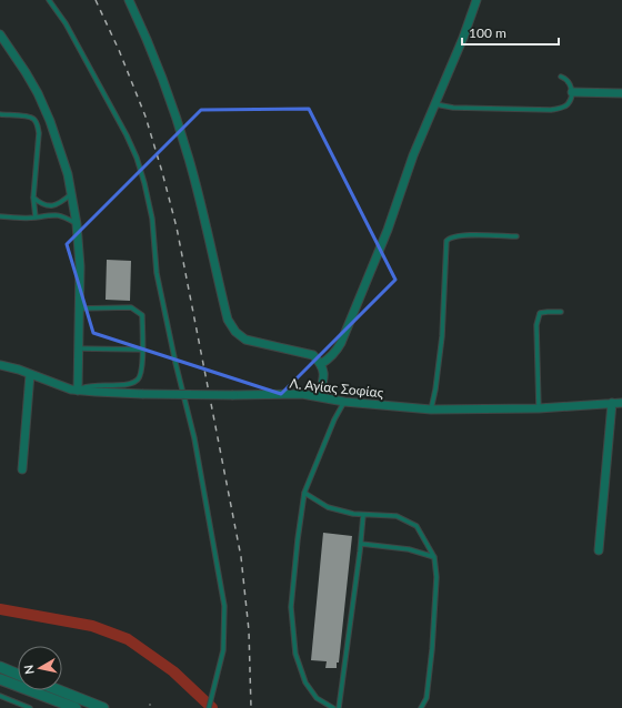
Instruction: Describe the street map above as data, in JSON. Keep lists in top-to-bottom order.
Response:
{
  "streets": {
    "street": ["Λ. Αγίας Σοφίας"]
  },
  "scale_bar": "100 m",
  "north": "left"
}
